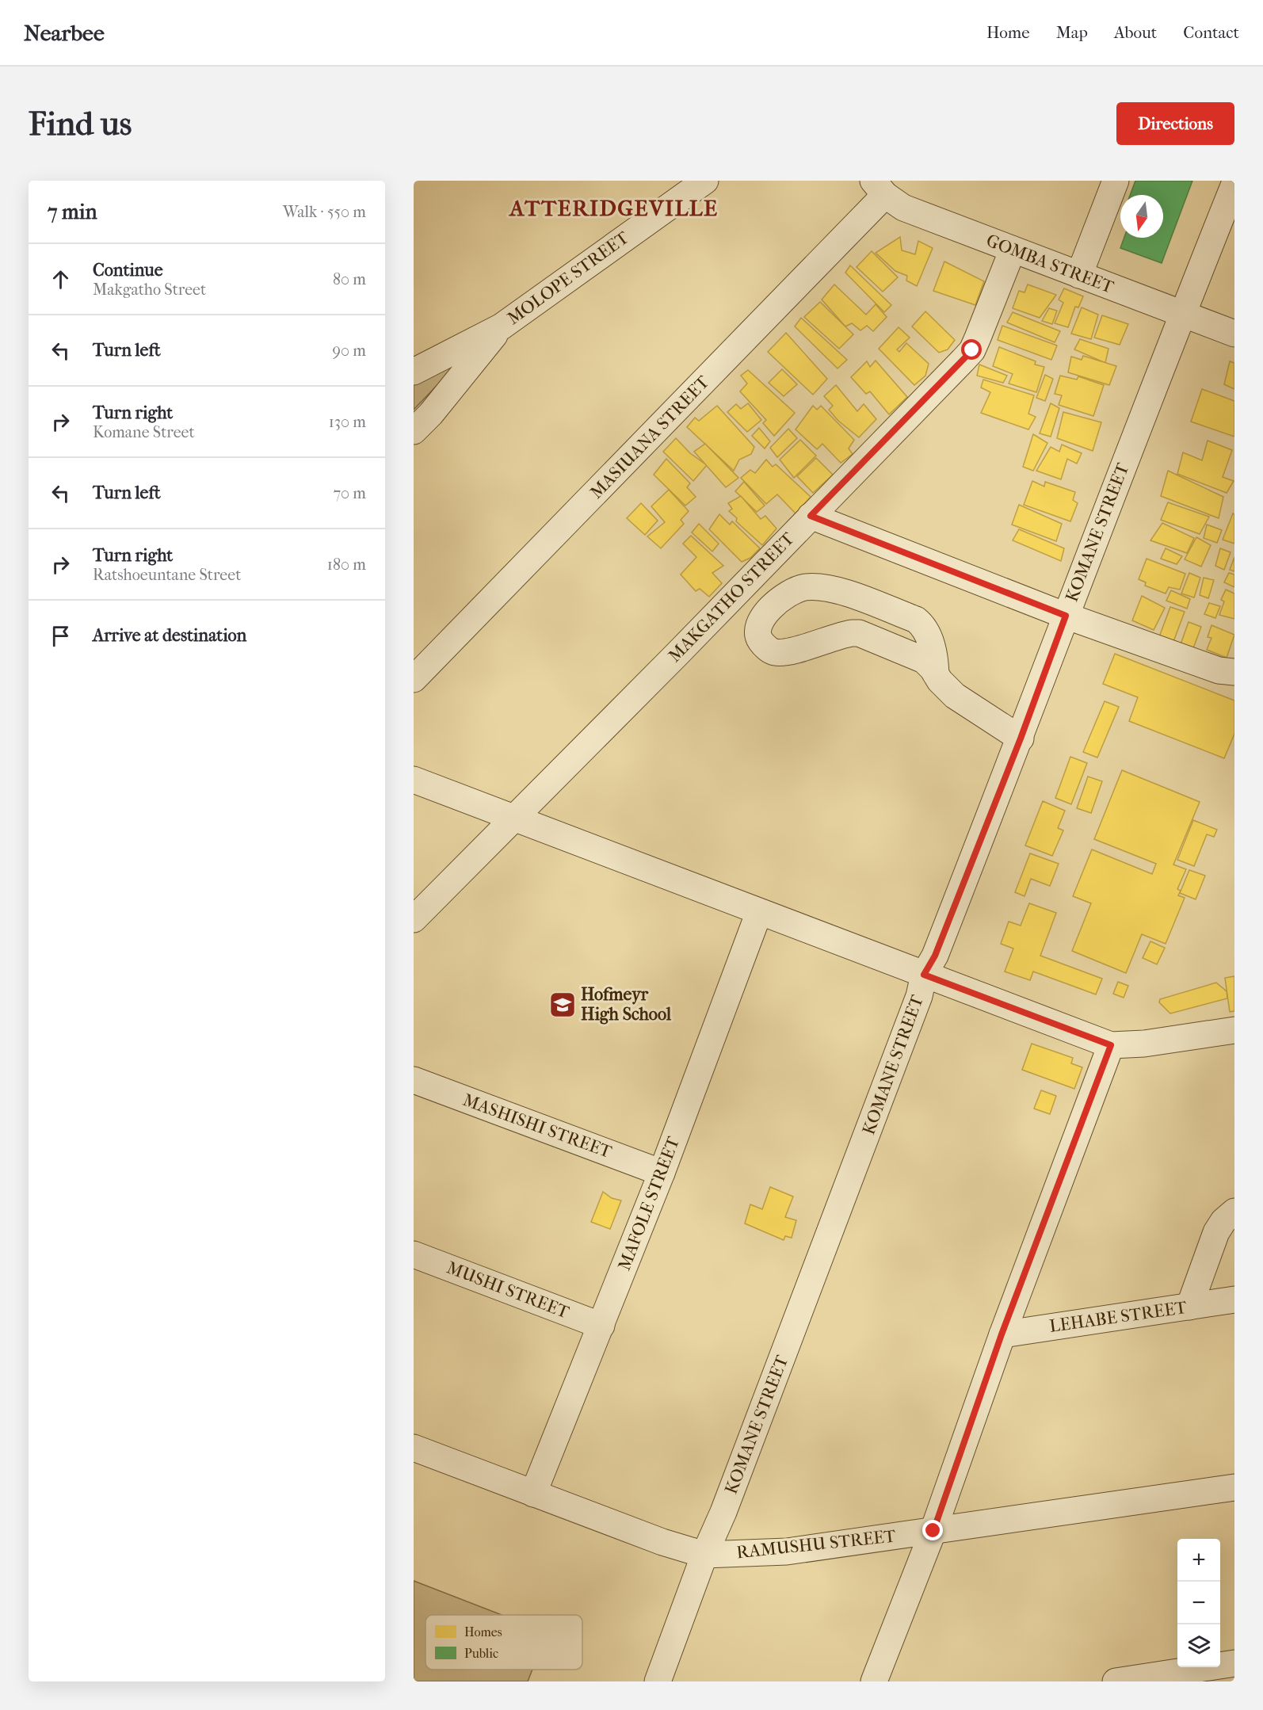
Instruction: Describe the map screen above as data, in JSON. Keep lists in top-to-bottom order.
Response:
{
  "streets": {
    "street": [
      "GOMBA STREET",
      "MOLOPE STREET",
      "MASIUANA STREET",
      "KOMANE STREET",
      "MAKGATHO STREET",
      "MASHISHI STREET",
      "MAFOLE STREET",
      "MUSHI STREET",
      "LEHABE STREET",
      "RAMUSHU STREET"
    ]
  },
  "crossings": [
    ["GOMBA STREET", "MASIUANA STREET"],
    ["GOMBA STREET", "KOMANE STREET"],
    ["GOMBA STREET", "MAKGATHO STREET"],
    ["KOMANE STREET", "RAMUSHU STREET"],
    ["MASHISHI STREET", "MAFOLE STREET"],
    ["MAFOLE STREET", "MUSHI STREET"],
    ["MAFOLE STREET", "RAMUSHU STREET"]
  ],
  "districts": ["ATTERIDGEVILLE"],
  "places": {
    "school or university": ["Hofmeyr High School"]
  },
  "legend": ["Homes", "Public"],
  "north": "bottom",
  "page": {
    "header": "Nearbee",
    "nav": [
      "Home",
      "Map",
      "About",
      "Contact"
    ],
    "buttons": "Directions",
    "title": "Find us",
    "heading": ["7 min", "Walk · 550 m"],
    "list": [
      ["Continue", "Makgatho Street", "80 m"],
      ["Turn left", "90 m"],
      ["Turn right", "Komane Street", "130 m"],
      ["Turn left", "70 m"],
      ["Turn right", "Ratshoeuntane Street", "180 m"],
      "Arrive at destination"
    ],
    "map_buttons": ["+", "−"]
  }
}
